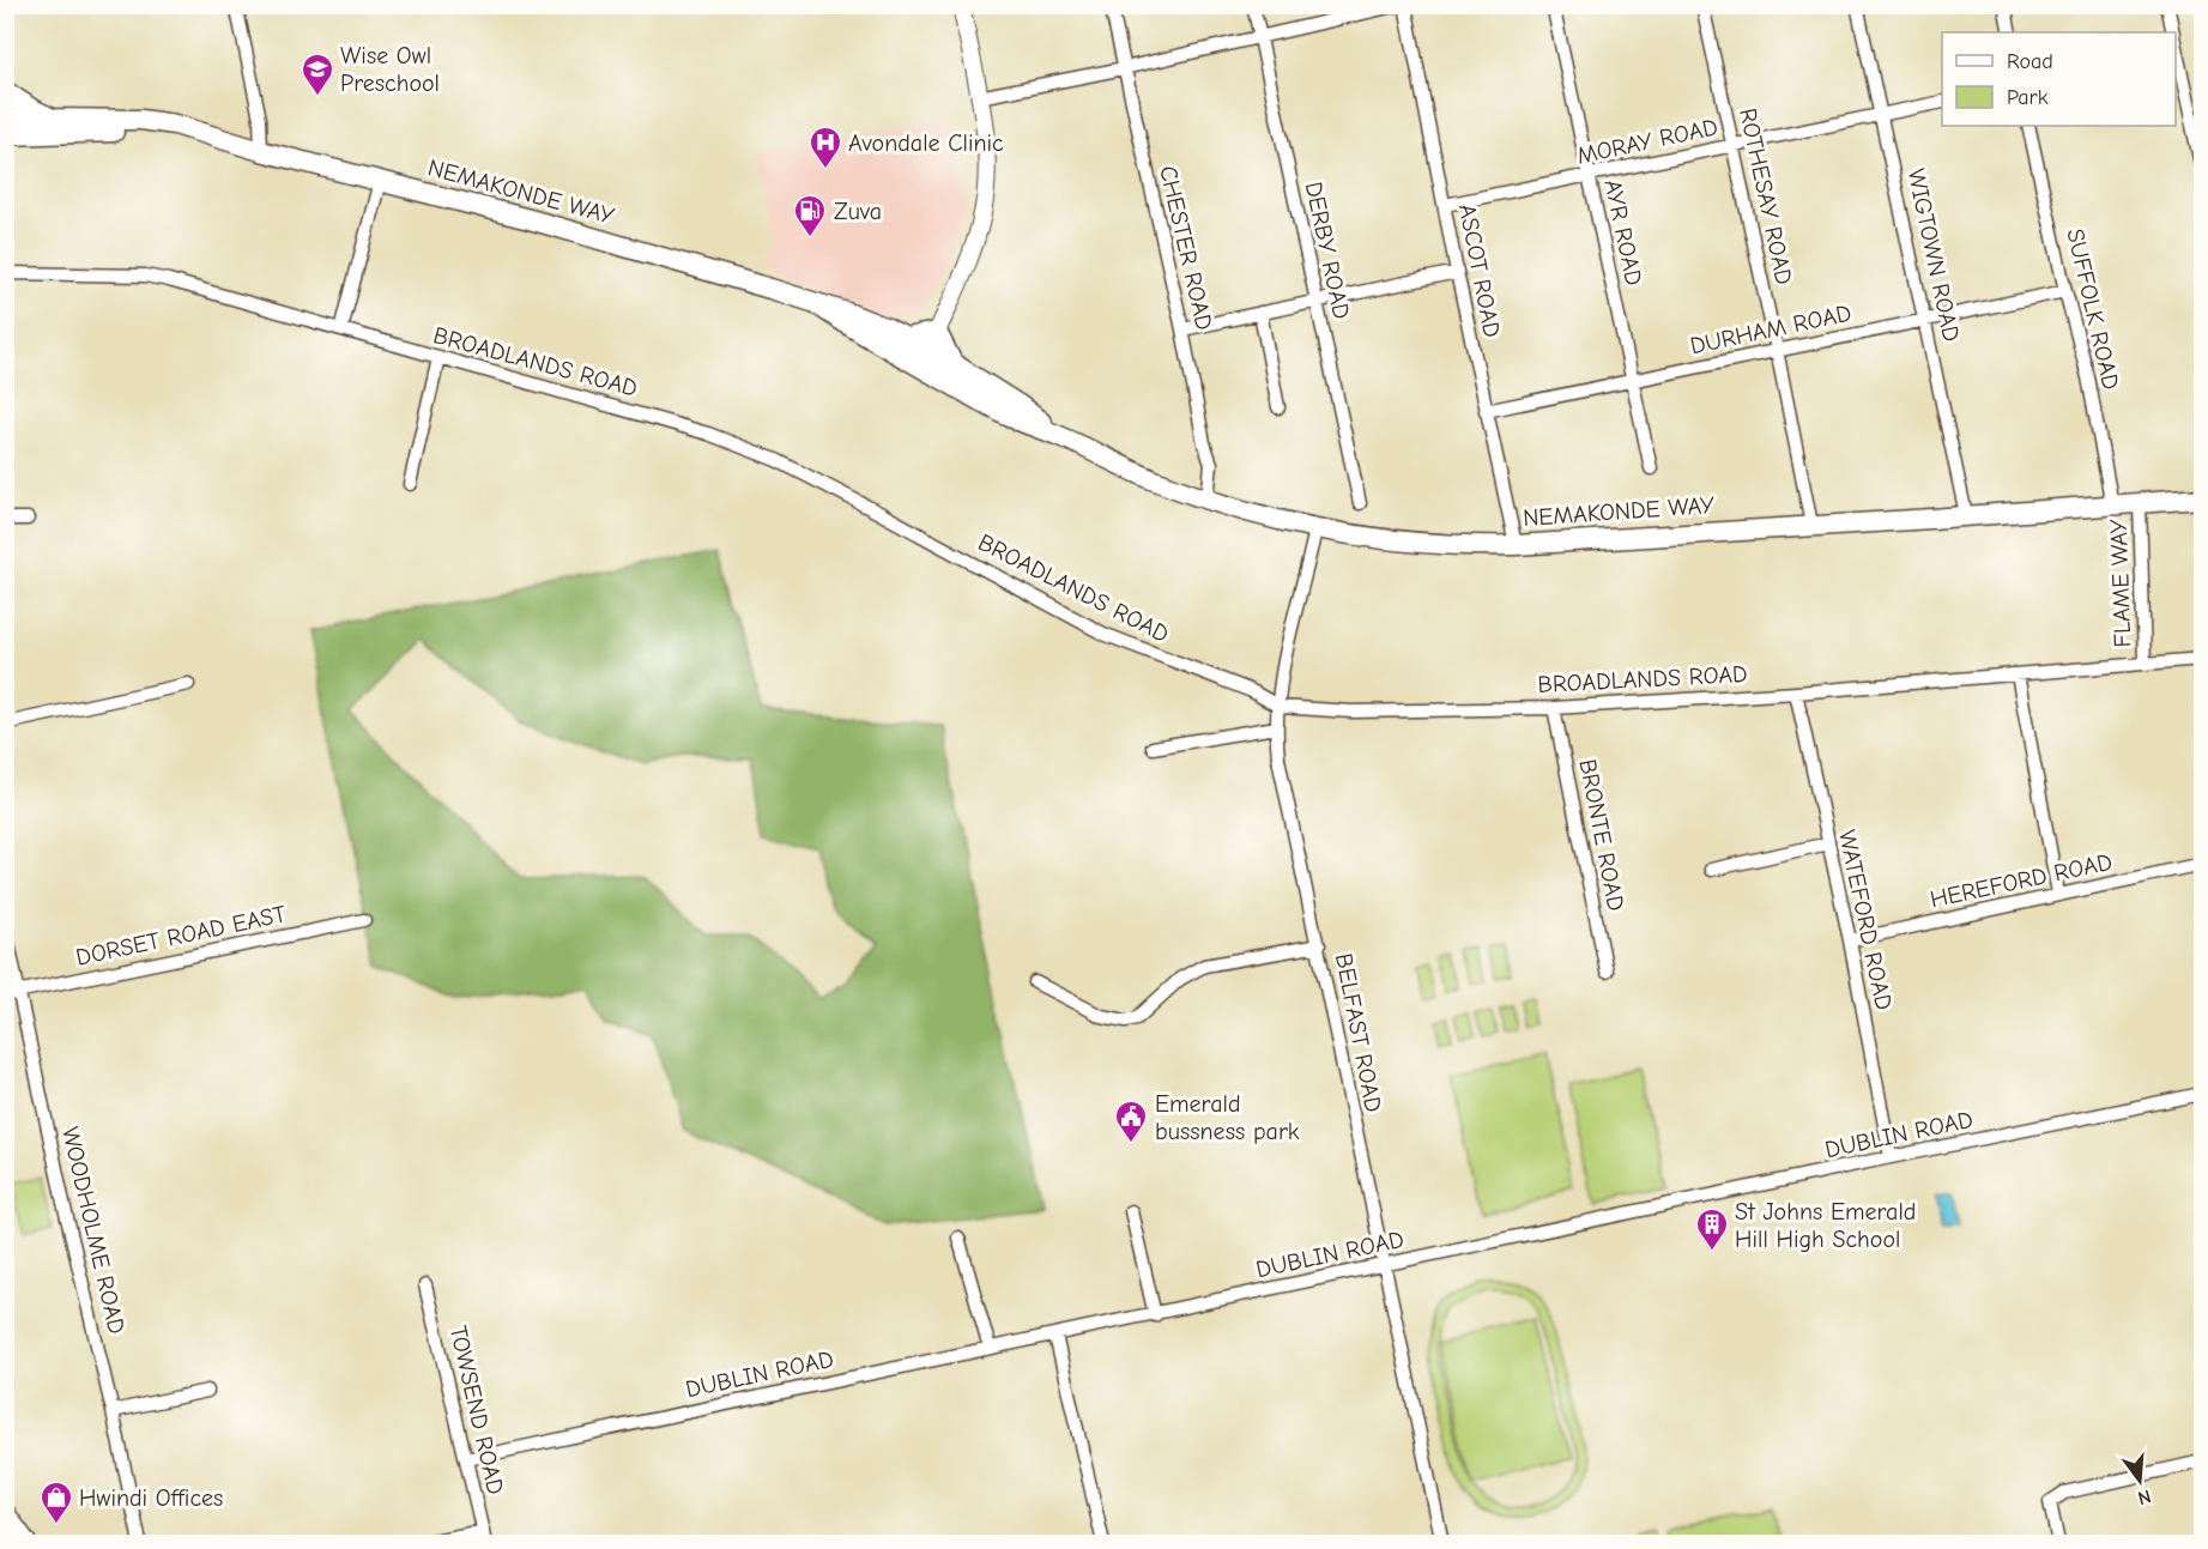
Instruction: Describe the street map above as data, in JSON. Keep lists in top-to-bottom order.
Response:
{
  "streets": {
    "highway": ["NEMAKONDE WAY"],
    "street": [
      "MORAY ROAD",
      "ROTHESAY ROAD",
      "AYR ROAD",
      "CHESTER ROAD",
      "DERBY ROAD",
      "WIGTOWN ROAD",
      "ASCOT ROAD",
      "SUFFOLK ROAD",
      "DURHAM ROAD",
      "BROADLANDS ROAD",
      "FLAME WAY",
      "BRONTE ROAD",
      "HEREFORD ROAD",
      "WATEFORD ROAD",
      "DORSET ROAD EAST",
      "BELFAST ROAD",
      "DUBLIN ROAD",
      "WOODHOLME ROAD",
      "TOWSEND ROAD"
    ]
  },
  "crossings": [
    ["MORAY ROAD", "ROTHESAY ROAD"],
    ["MORAY ROAD", "AYR ROAD"],
    ["MORAY ROAD", "WIGTOWN ROAD"],
    ["MORAY ROAD", "ASCOT ROAD"],
    ["NEMAKONDE WAY", "ROTHESAY ROAD"],
    ["NEMAKONDE WAY", "CHESTER ROAD"],
    ["NEMAKONDE WAY", "WIGTOWN ROAD"],
    ["NEMAKONDE WAY", "ASCOT ROAD"],
    ["NEMAKONDE WAY", "SUFFOLK ROAD"],
    ["NEMAKONDE WAY", "FLAME WAY"],
    ["NEMAKONDE WAY", "BELFAST ROAD"],
    ["ROTHESAY ROAD", "DURHAM ROAD"],
    ["AYR ROAD", "DURHAM ROAD"],
    ["WIGTOWN ROAD", "DURHAM ROAD"],
    ["ASCOT ROAD", "DURHAM ROAD"],
    ["SUFFOLK ROAD", "DURHAM ROAD"],
    ["BROADLANDS ROAD", "FLAME WAY"],
    ["BROADLANDS ROAD", "BRONTE ROAD"],
    ["BROADLANDS ROAD", "WATEFORD ROAD"],
    ["BROADLANDS ROAD", "BELFAST ROAD"],
    ["HEREFORD ROAD", "WATEFORD ROAD"],
    ["WATEFORD ROAD", "DUBLIN ROAD"],
    ["DORSET ROAD EAST", "WOODHOLME ROAD"],
    ["BELFAST ROAD", "DUBLIN ROAD"],
    ["DUBLIN ROAD", "TOWSEND ROAD"]
  ],
  "places": {
    "school or university": ["Wise Owl Preschool"],
    "hospital": ["Avondale Clinic"],
    "fuel station": ["Zuva"],
    "public building": ["Emerald bussness park"],
    "building": ["St Johns Emerald Hill High School"],
    "shop": ["Hwindi Offices"]
  },
  "legend": ["Road", "Park"],
  "north": "bottom"
}
